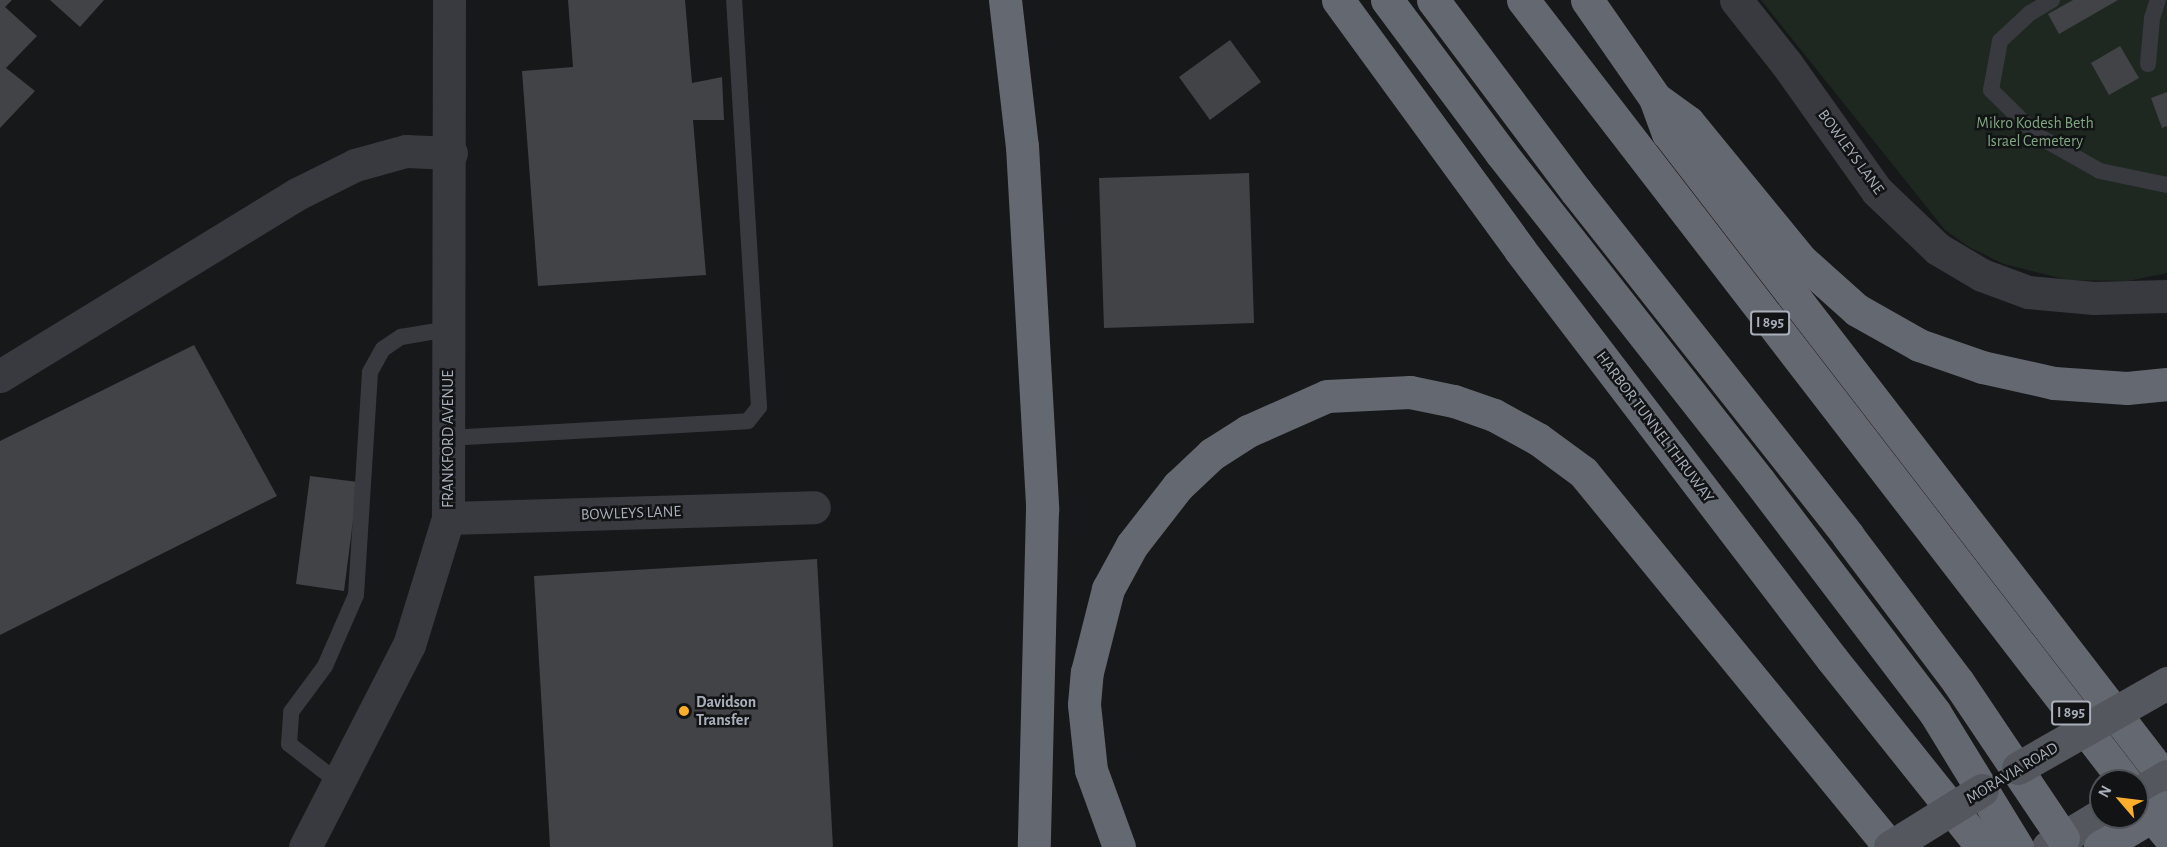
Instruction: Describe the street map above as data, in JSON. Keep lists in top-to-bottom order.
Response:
{
  "streets": {
    "highway": ["I 895", "HARBOR TUNNEL THRUWAY"],
    "main road": ["MORAVIA ROAD"],
    "street": ["BOWLEYS LANE", "FRANKFORD AVENUE"]
  },
  "crossings": [
    ["BOWLEYS LANE", "FRANKFORD AVENUE"]
  ],
  "parks": ["Mikro Kodesh Beth Israel Cemetery"],
  "places": ["Davidson Transfer"],
  "north": "top left"
}
